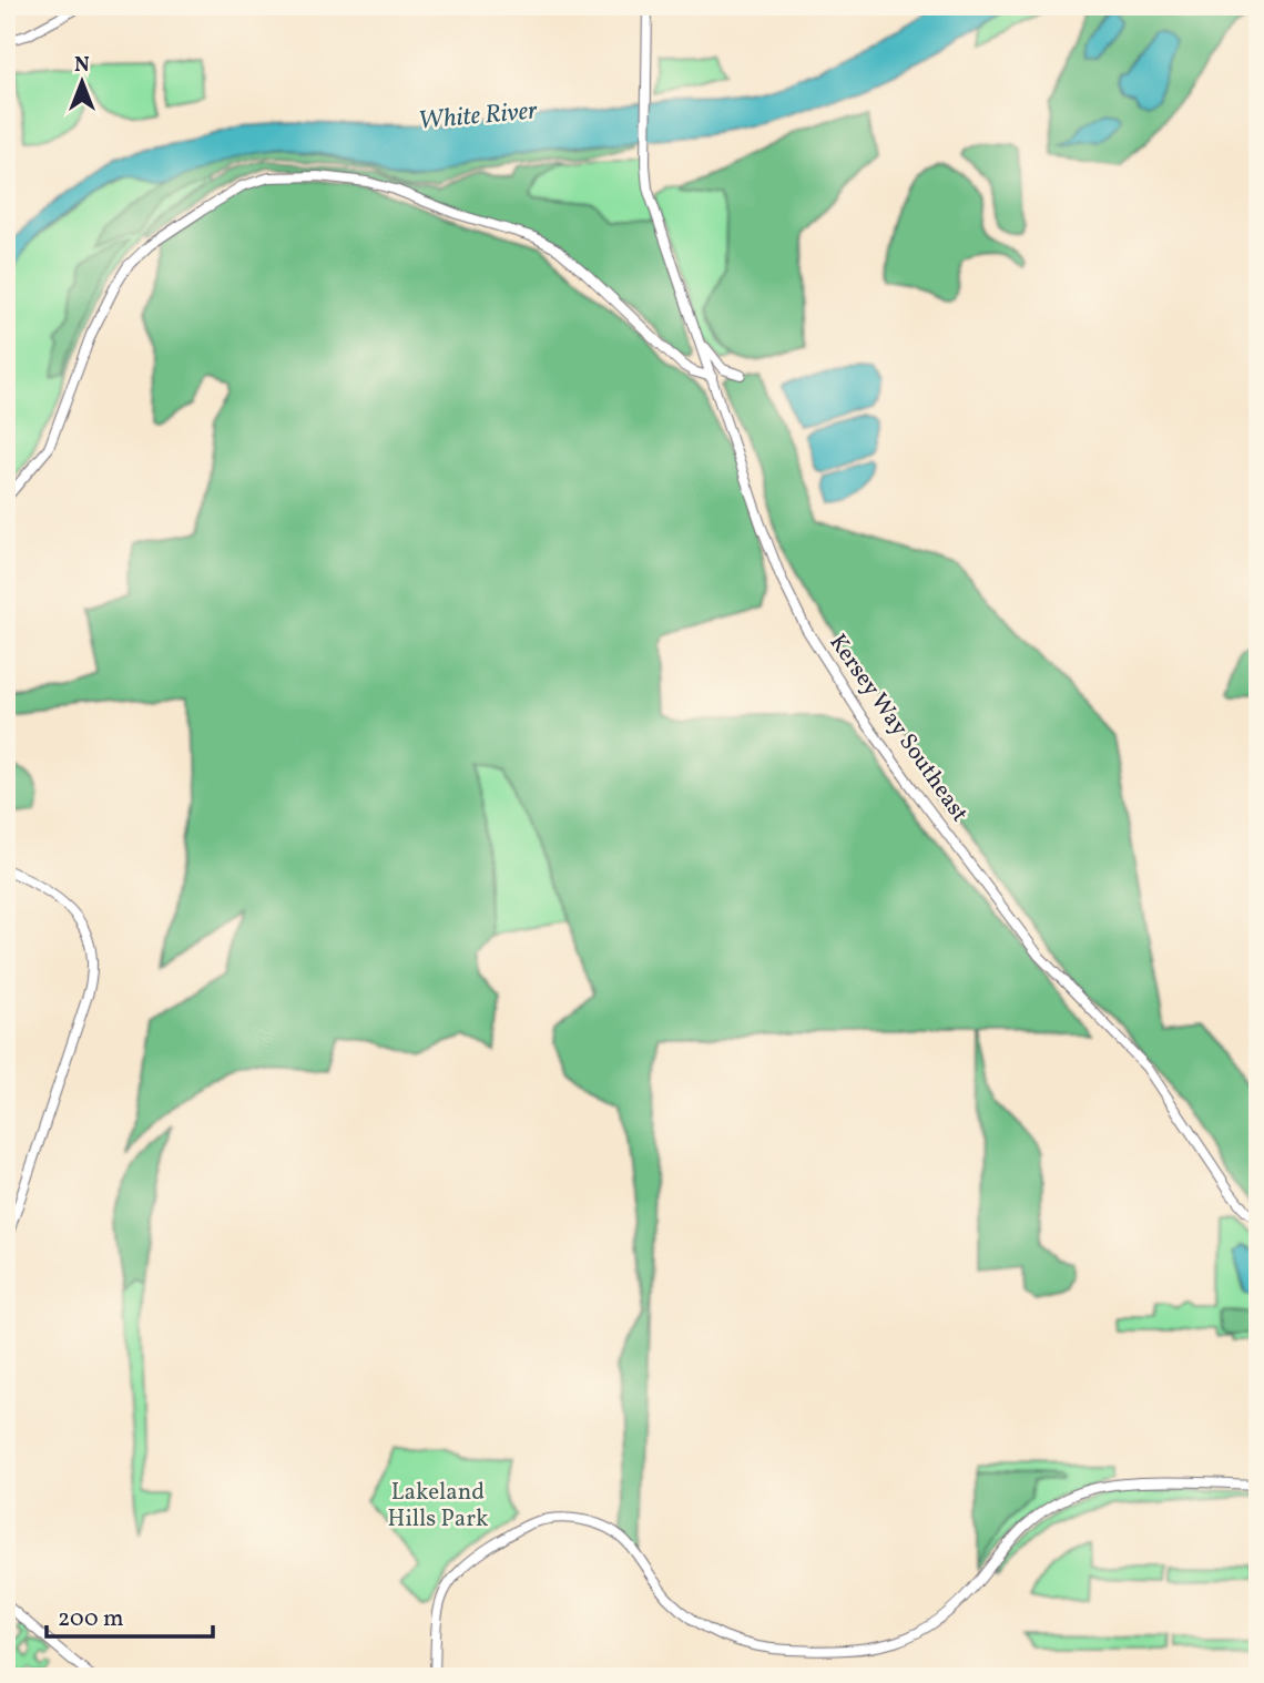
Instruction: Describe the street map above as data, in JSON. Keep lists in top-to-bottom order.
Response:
{
  "streets": {
    "street": ["Kersey Way Southeast"]
  },
  "water": ["White River"],
  "parks": ["Lakeland Hills Park"],
  "scale_bar": "200 m",
  "north": "top"
}
